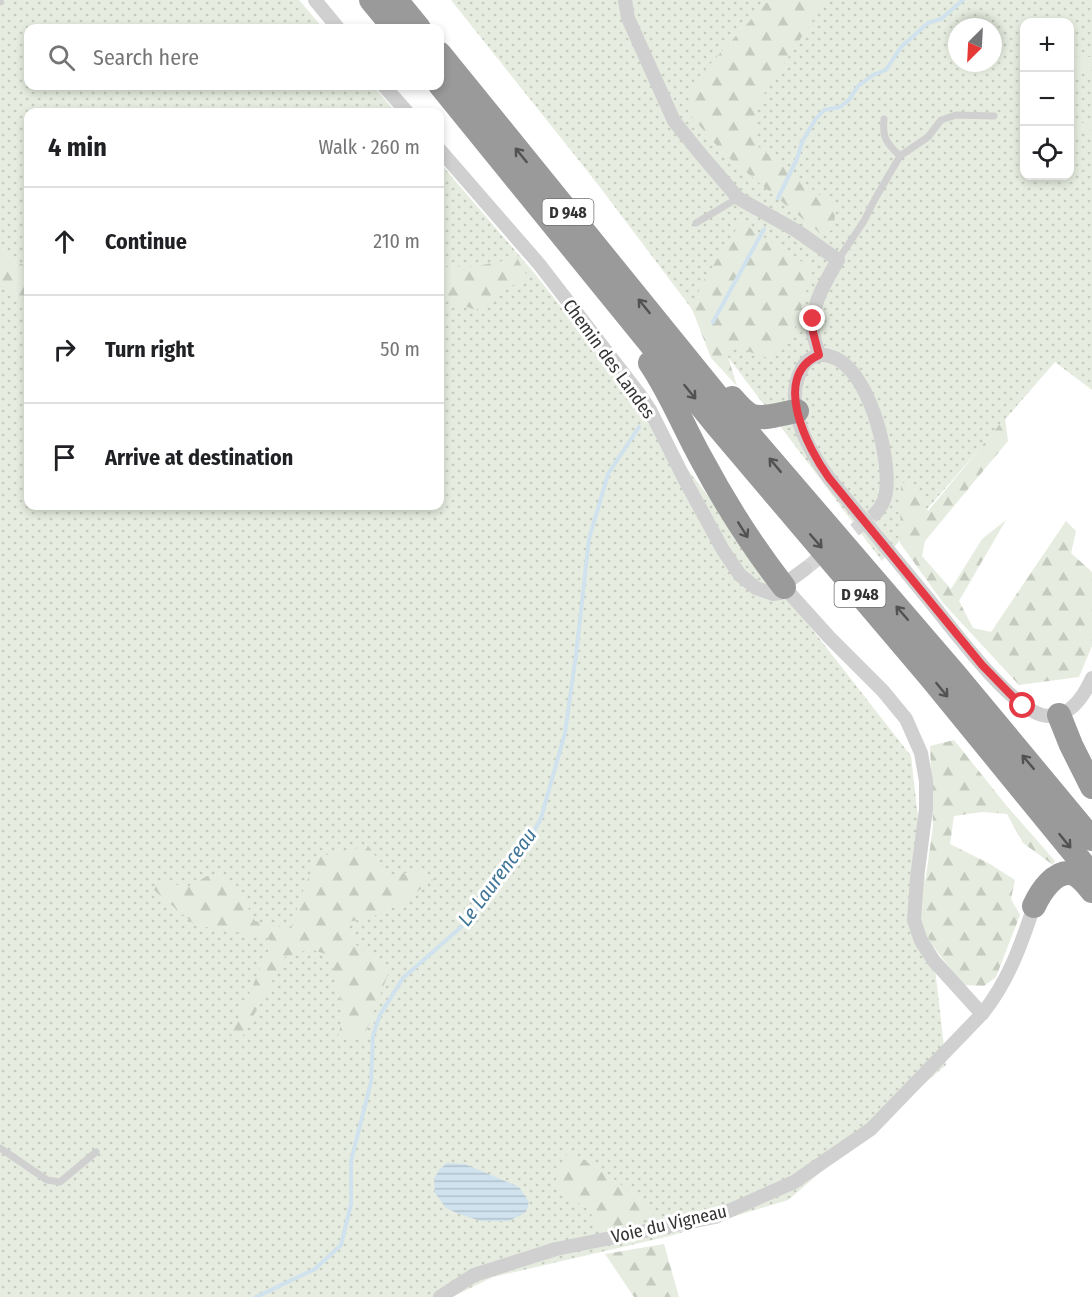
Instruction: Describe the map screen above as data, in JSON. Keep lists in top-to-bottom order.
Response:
{
  "streets": {
    "highway": ["D 948"],
    "street": ["Chemin des Landes", "Voie du Vigneau"]
  },
  "water": ["Le Laurenceau"],
  "north": "bottom left",
  "page": {
    "map_buttons": ["+", "−"],
    "search": "Search here",
    "heading": ["4 min", "Walk · 260 m"],
    "list": [
      ["Continue", "210 m"],
      ["Turn right", "50 m"],
      "Arrive at destination"
    ]
  }
}
